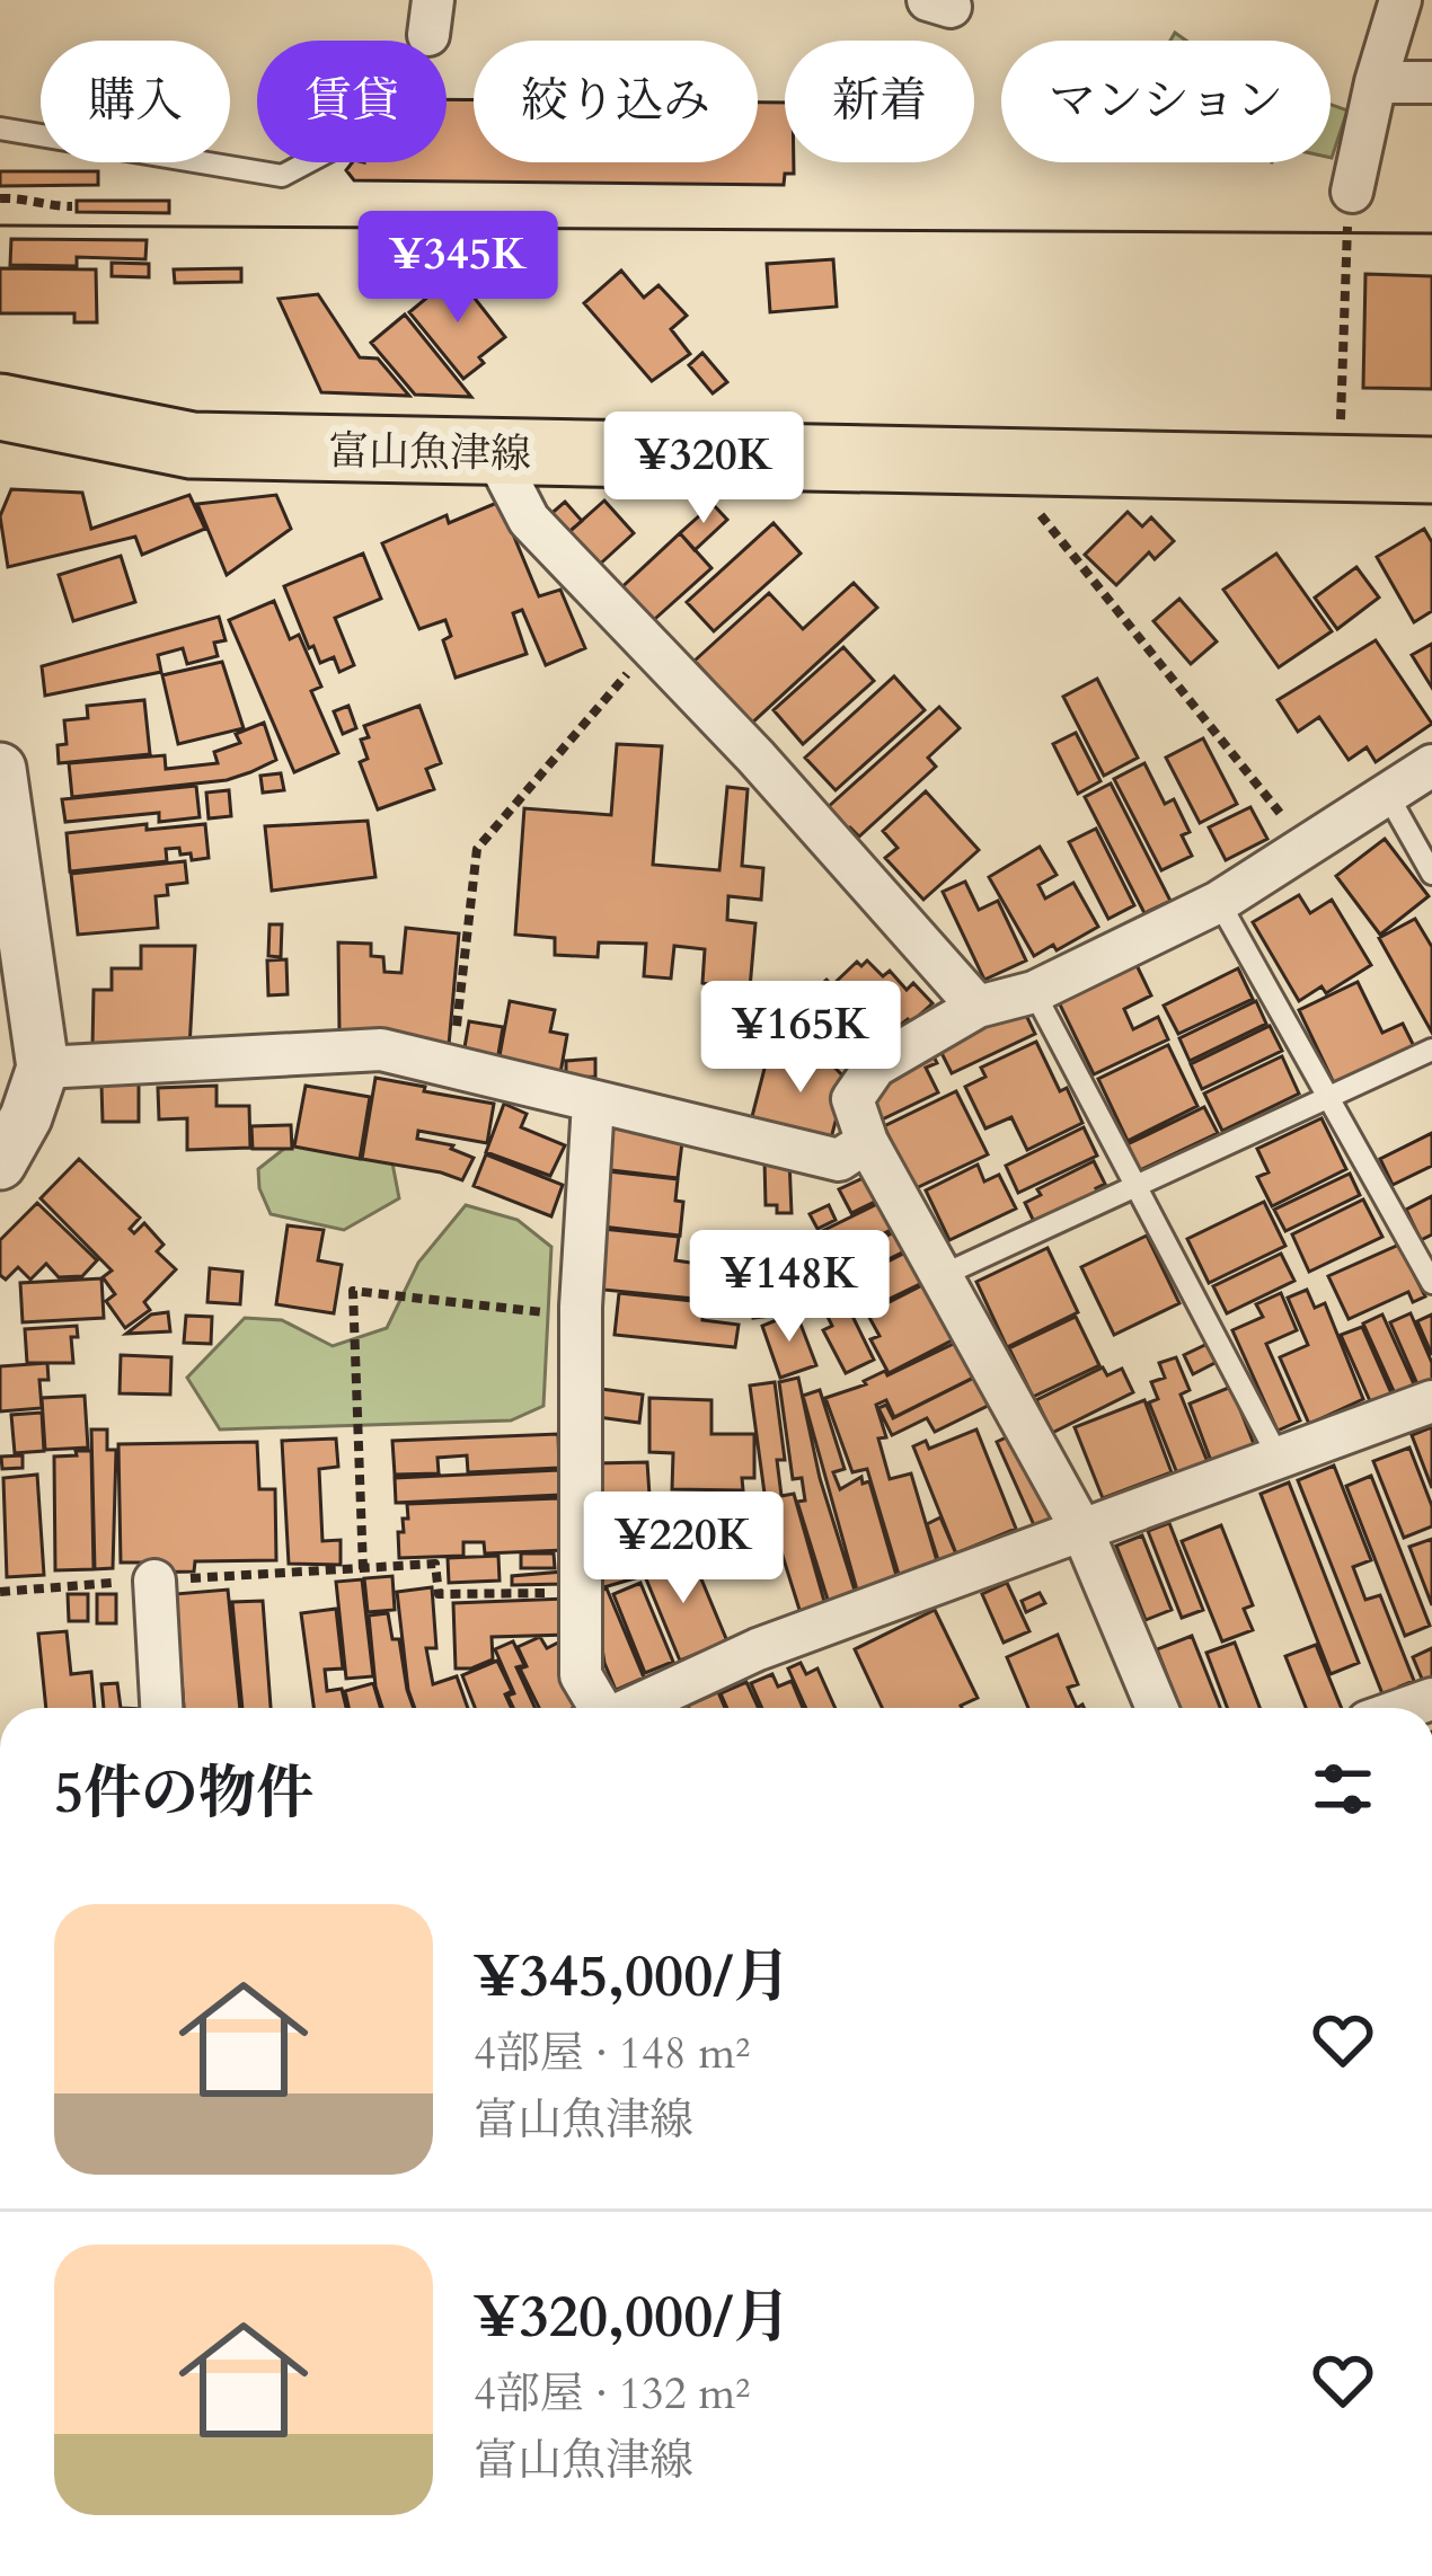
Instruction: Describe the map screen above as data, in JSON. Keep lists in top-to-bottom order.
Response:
{
  "streets": {
    "main road": ["富山魚津線"]
  },
  "page": {
    "chip": [
      "購入",
      "賃貸",
      "絞り込み",
      "新着",
      "マンション"
    ],
    "price": [
      "¥345K",
      "¥320K",
      "¥165K",
      "¥148K",
      "¥220K"
    ],
    "heading": "5件の物件",
    "list": [
      {
        "name": "¥345,000/月",
        "note": "4部屋 · 148 m² · 富山魚津線"
      },
      {
        "name": "¥320,000/月",
        "note": "4部屋 · 132 m² · 富山魚津線"
      }
    ]
  }
}
